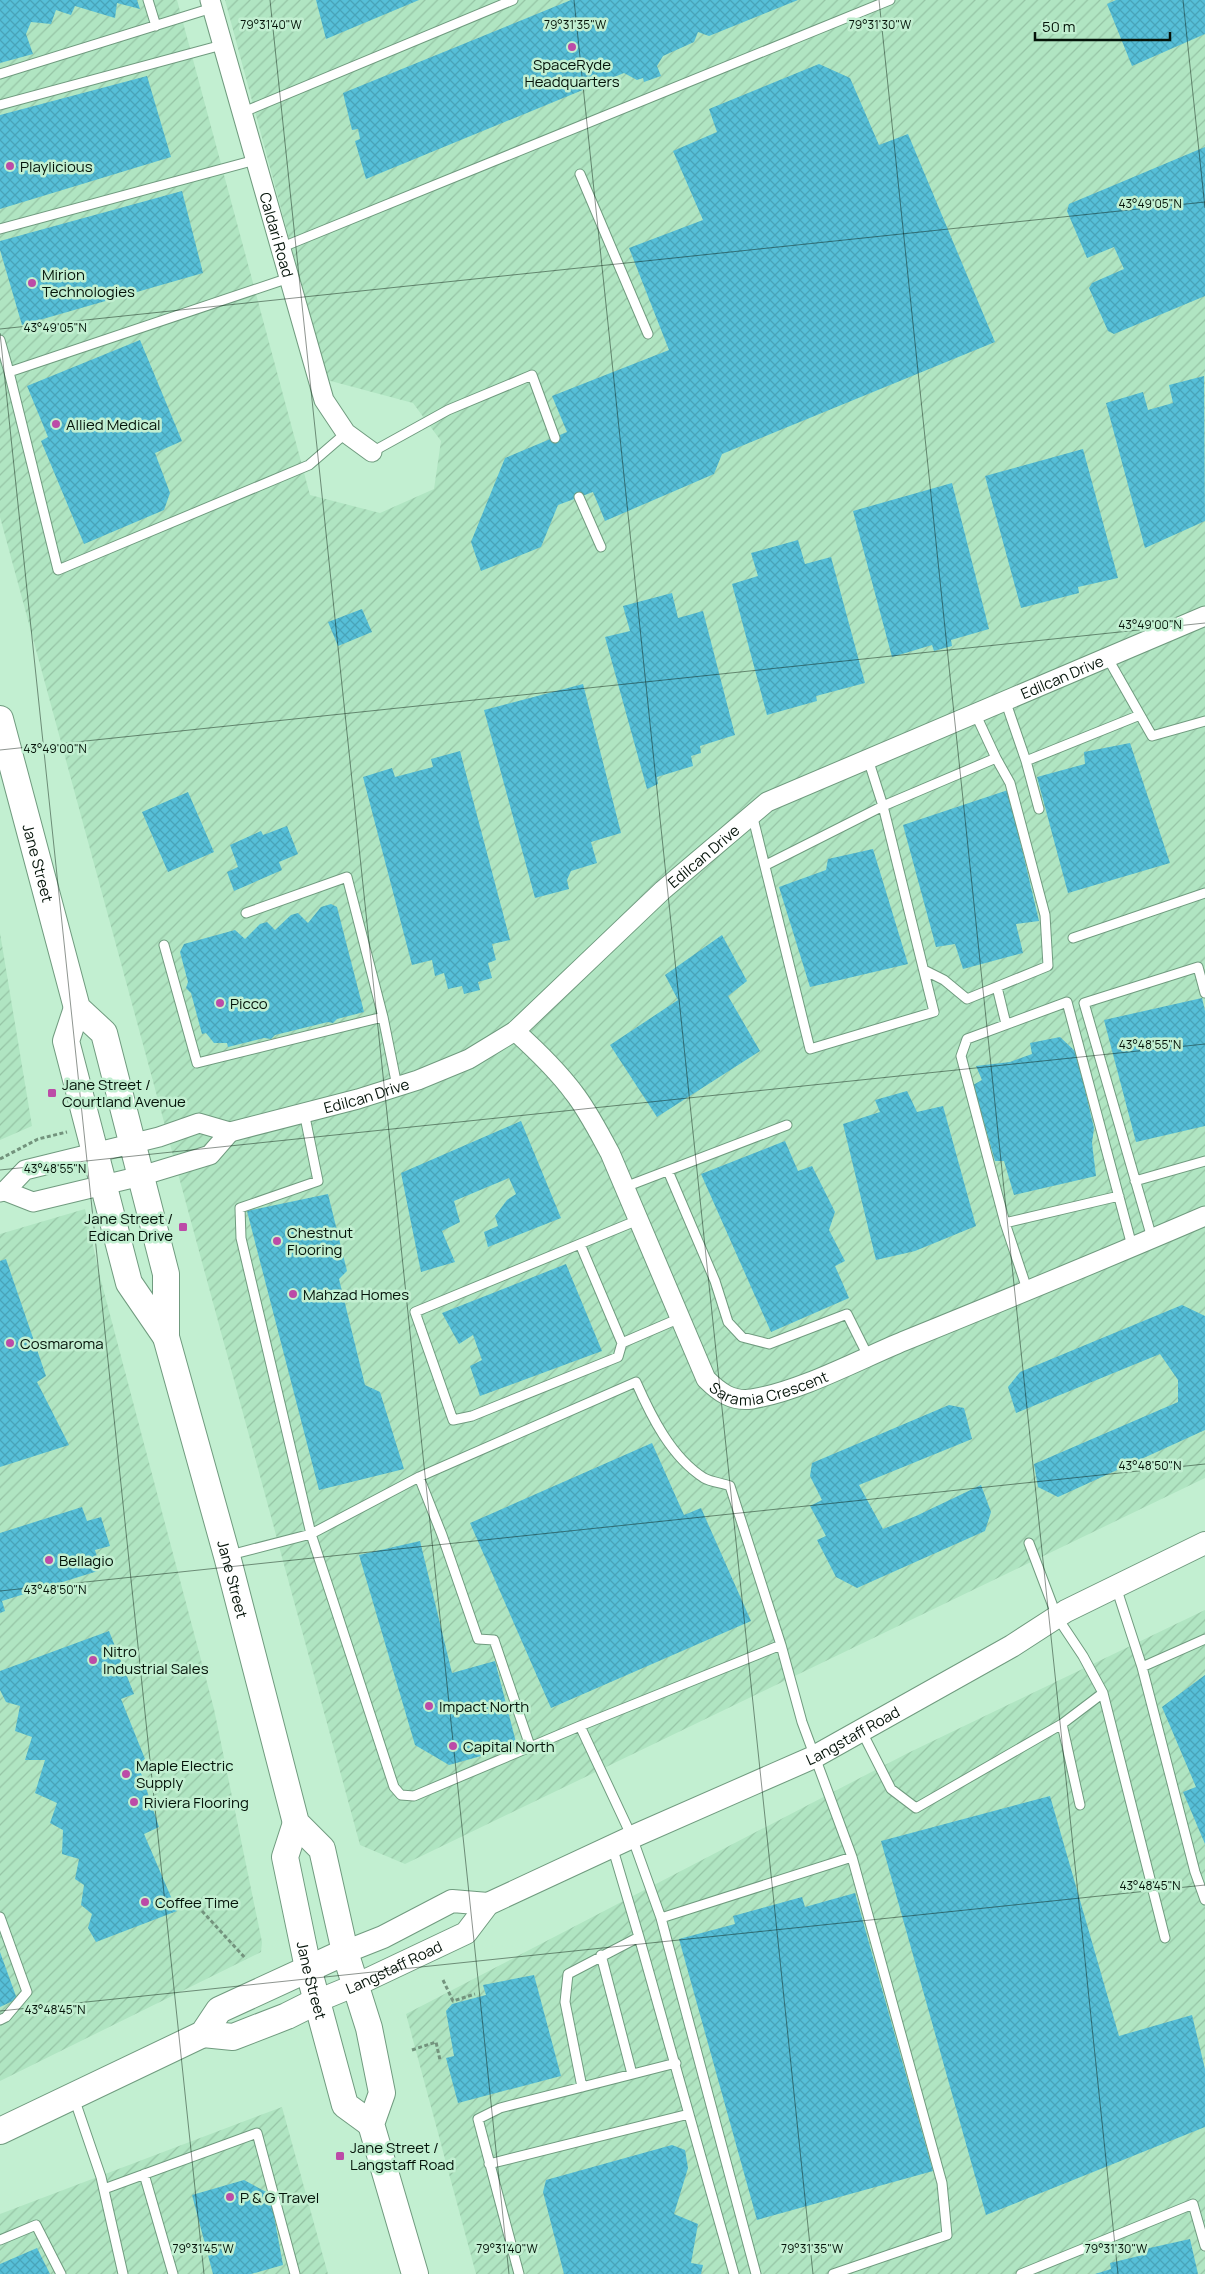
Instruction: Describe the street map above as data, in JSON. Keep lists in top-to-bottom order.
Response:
{
  "streets": {
    "main road": ["Jane Street", "Langstaff Road"],
    "street": ["Caldari Road", "Edilcan Drive", "Saramia Crescent"]
  },
  "crossings": [
    ["Edilcan Drive", "Jane Street"],
    ["Edilcan Drive", "Saramia Crescent"],
    ["Jane Street", "Langstaff Road"]
  ],
  "places": {
    "other": [
      "SpaceRyde Headquarters",
      "Playlicious",
      "Mirion Technologies",
      "Allied Medical",
      "Picco",
      "Chestnut Flooring",
      "Mahzad Homes",
      "Cosmaroma",
      "Bellagio",
      "Nitro Industrial Sales",
      "Impact North",
      "Capital North",
      "Maple Electric Supply",
      "Riviera Flooring",
      "Coffee Time",
      "P & G Travel"
    ],
    "transit": ["Jane Street / Courtland Avenue", "Jane Street / Edican Drive", "Jane Street / Langstaff Road"]
  },
  "scale_bar": "50 m",
  "coordinates": [
    "79°31'40\"W",
    "79°31'35\"W",
    "79°31'30\"W",
    "43°49'05\"N",
    "43°49'00\"N",
    "43°48'55\"N",
    "43°48'50\"N",
    "43°48'45\"N",
    "79°31'45\"W"
  ]
}
